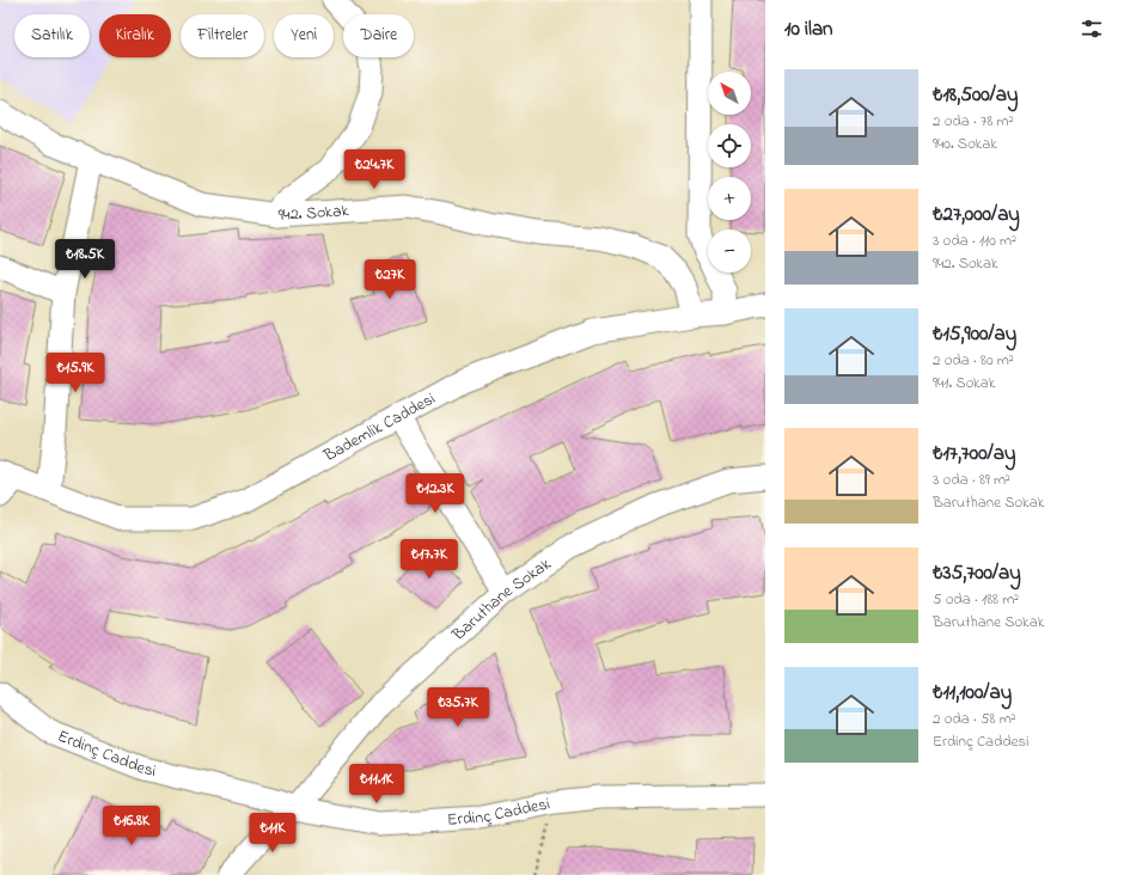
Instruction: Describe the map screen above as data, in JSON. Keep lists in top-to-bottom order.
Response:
{
  "streets": {
    "street": [
      "942. Sokak",
      "Bademlik Caddesi",
      "Baruthane Sokak",
      "Erdinç Caddesi"
    ]
  },
  "crossings": [
    ["942. Sokak", "Bademlik Caddesi"],
    ["Baruthane Sokak", "Erdinç Caddesi"]
  ],
  "north": "top left",
  "page": {
    "heading": "10 ilan",
    "chip": [
      "Satılık",
      "Kiralık",
      "Filtreler",
      "Yeni",
      "Daire"
    ],
    "list": [
      {
        "name": "₺18,500/ay",
        "note": "2 oda · 78 m² · 940. Sokak"
      },
      {
        "name": "₺27,000/ay",
        "note": "3 oda · 110 m² · 942. Sokak"
      },
      {
        "name": "₺15,900/ay",
        "note": "2 oda · 80 m² · 941. Sokak"
      },
      {
        "name": "₺17,700/ay",
        "note": "3 oda · 89 m² · Baruthane Sokak"
      },
      {
        "name": "₺35,700/ay",
        "note": "5 oda · 188 m² · Baruthane Sokak"
      },
      {
        "name": "₺11,100/ay",
        "note": "2 oda · 58 m² · Erdinç Caddesi"
      }
    ],
    "map_buttons": ["+", "−"],
    "price": [
      "₺24.7K",
      "₺18.5K",
      "₺27K",
      "₺15.9K",
      "₺12.3K",
      "₺17.7K",
      "₺35.7K",
      "₺11.1K",
      "₺16.8K",
      "₺11K"
    ]
  }
}
